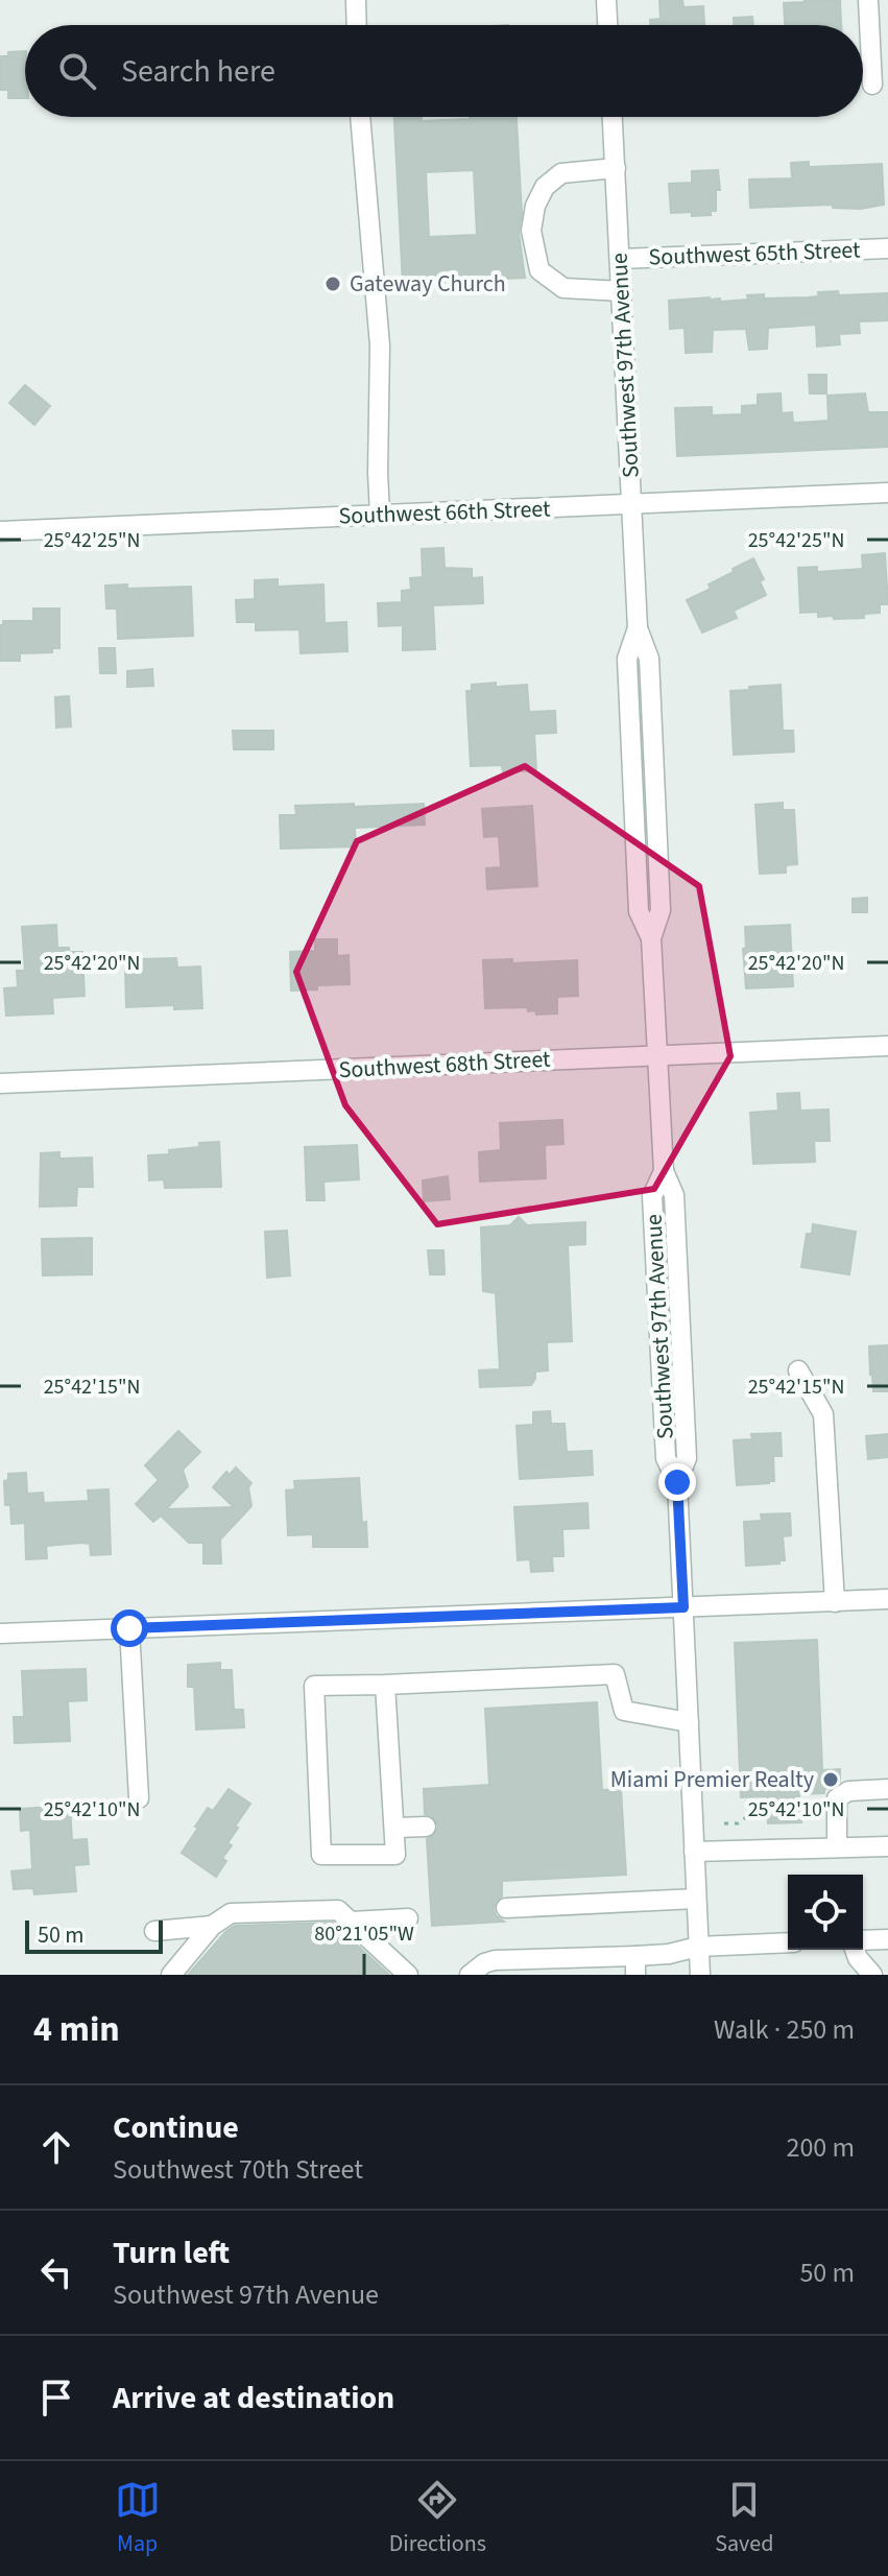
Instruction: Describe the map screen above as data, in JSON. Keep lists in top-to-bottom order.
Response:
{
  "streets": {
    "street": [
      "Southwest 65th Street",
      "Southwest 97th Avenue",
      "Southwest 66th Street",
      "Southwest 68th Street"
    ]
  },
  "crossings": [
    ["Southwest 65th Street", "Southwest 97th Avenue"],
    ["Southwest 97th Avenue", "Southwest 66th Street"],
    ["Southwest 97th Avenue", "Southwest 68th Street"]
  ],
  "places": ["Gateway Church", "Miami Premier Realty"],
  "scale_bar": "50 m",
  "page": {
    "search": "Search here",
    "scale": "50 m",
    "heading": ["4 min", "Walk · 250 m"],
    "list": [
      ["Continue", "Southwest 70th Street", "200 m"],
      ["Turn left", "Southwest 97th Avenue", "50 m"],
      "Arrive at destination"
    ],
    "nav": ["Map", "Directions", "Saved"]
  },
  "coordinates": [
    "25°42'25\"N",
    "25°42'20\"N",
    "25°42'15\"N",
    "25°42'10\"N",
    "80°21'05\"W"
  ]
}
